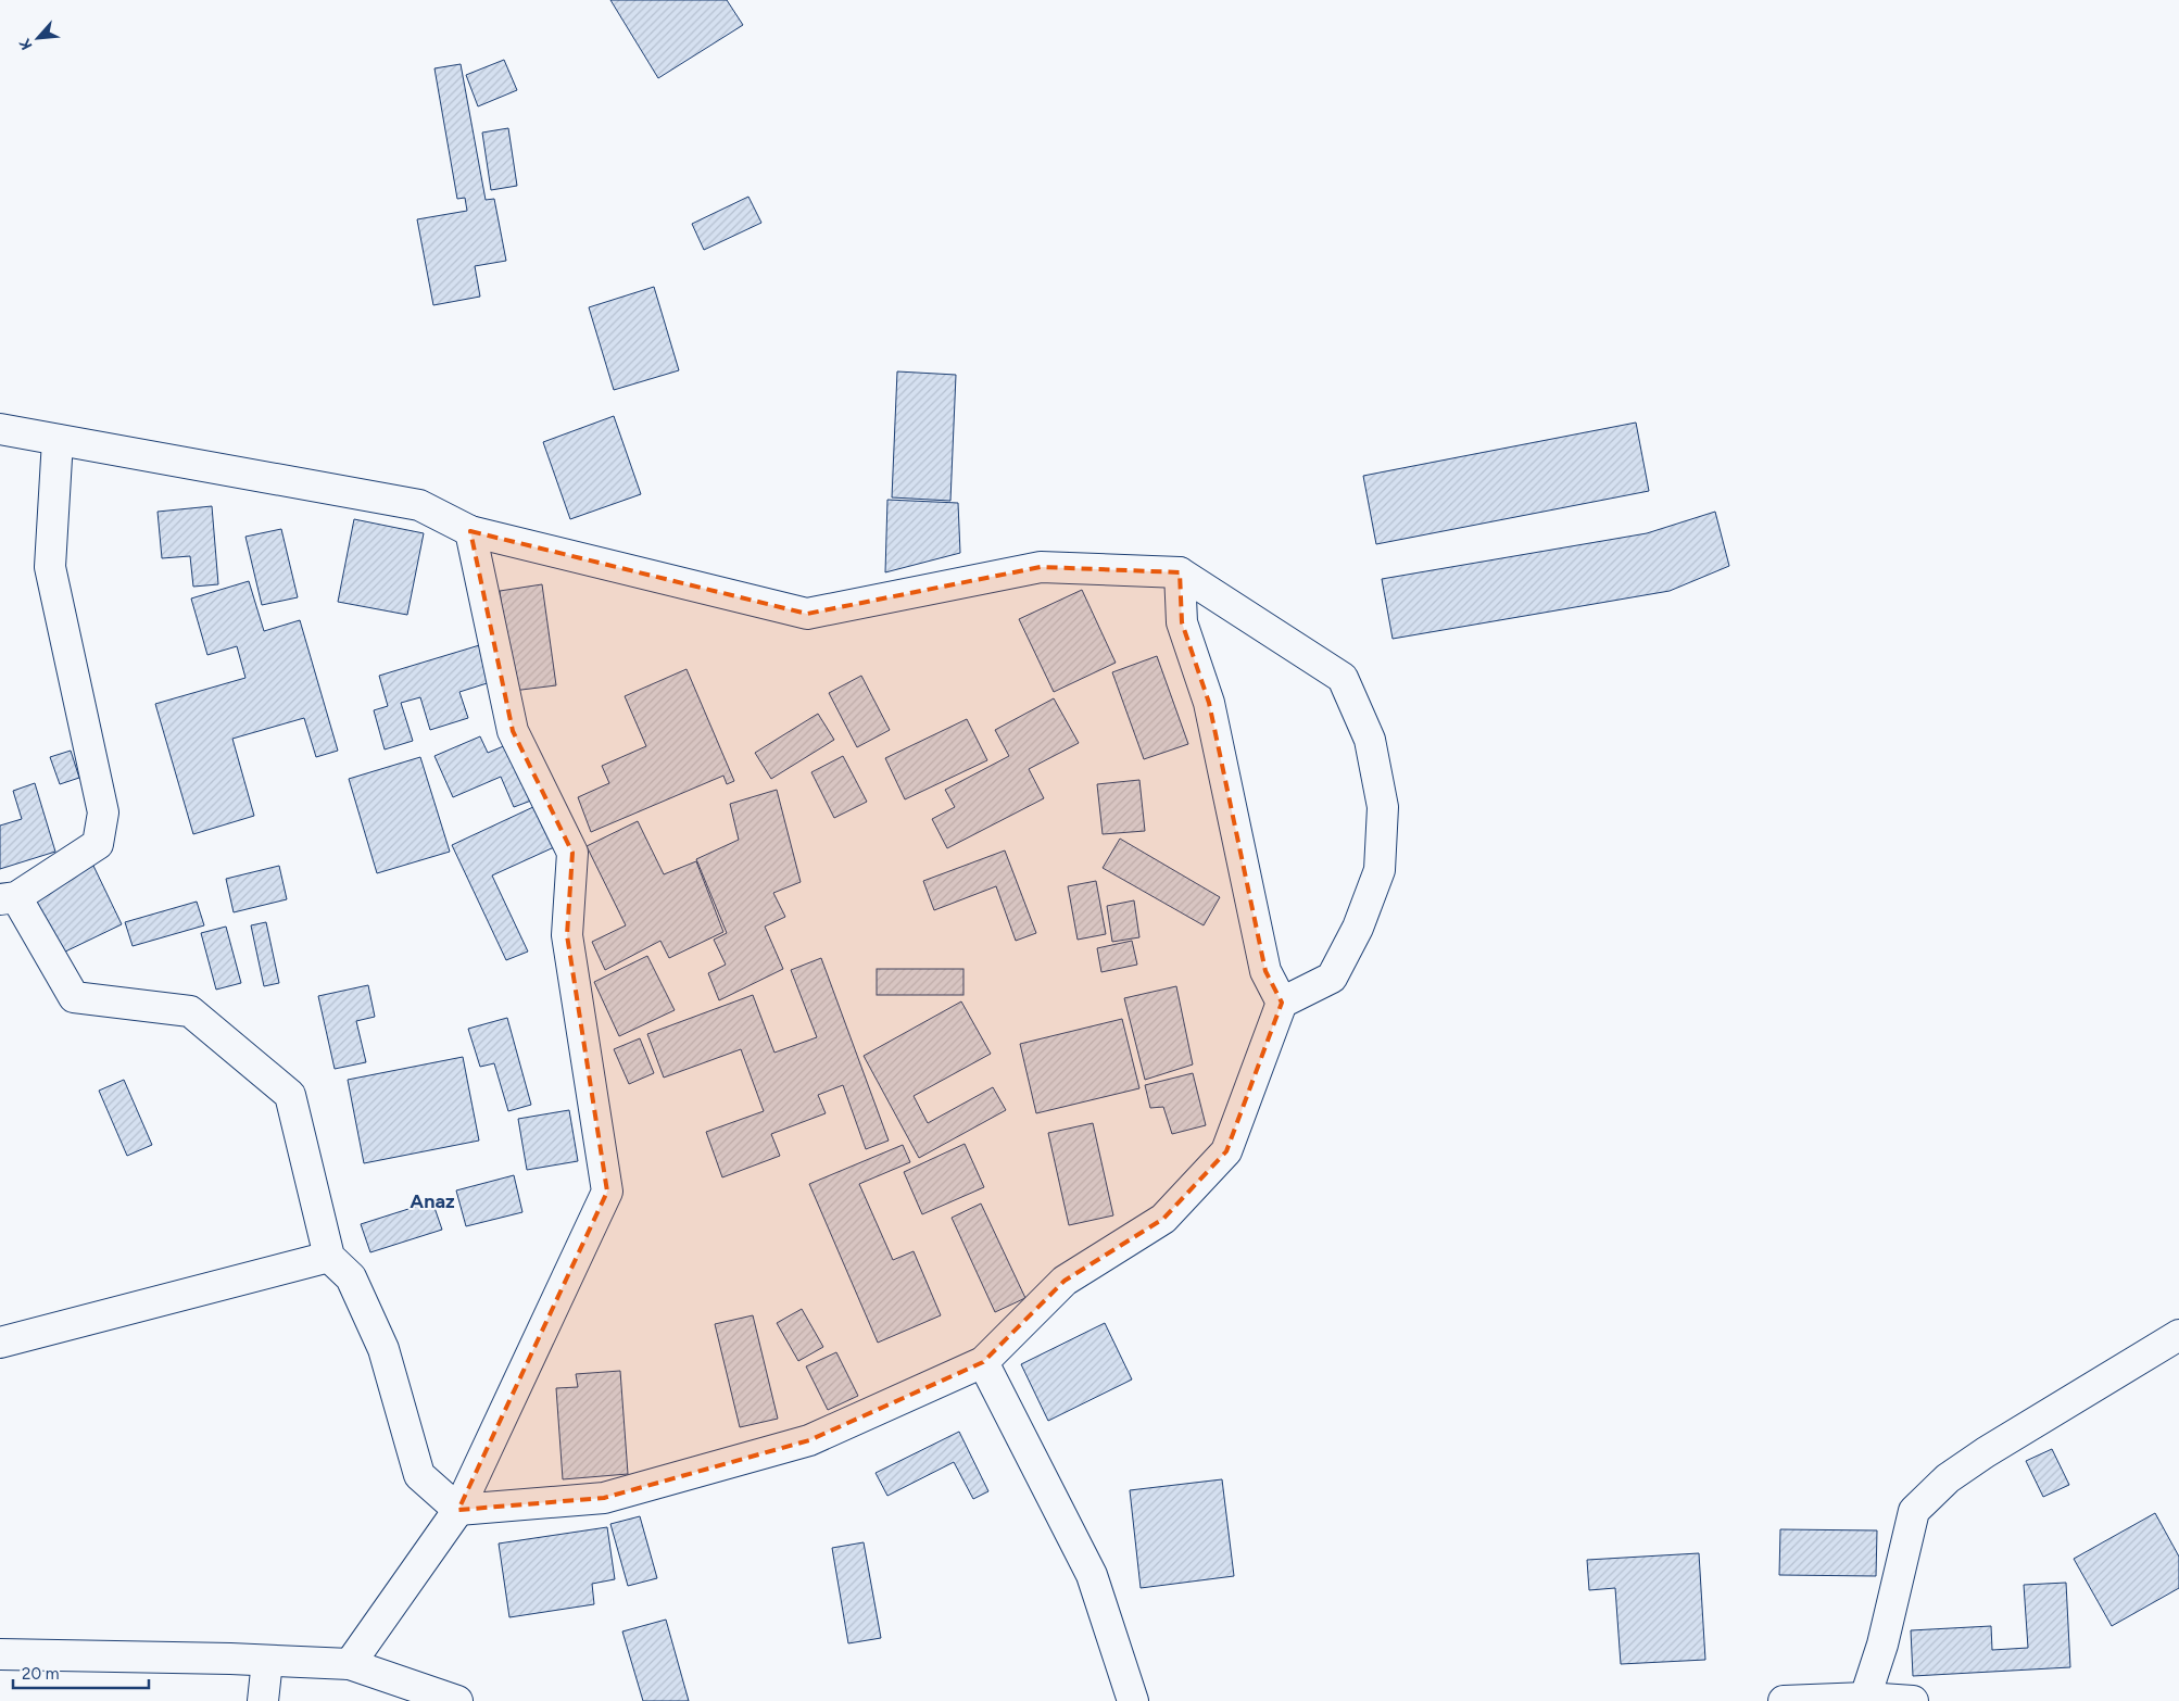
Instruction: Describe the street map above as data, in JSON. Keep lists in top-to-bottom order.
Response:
{
  "districts": ["Anaz"],
  "scale_bar": "20 m",
  "north": "bottom left"
}
